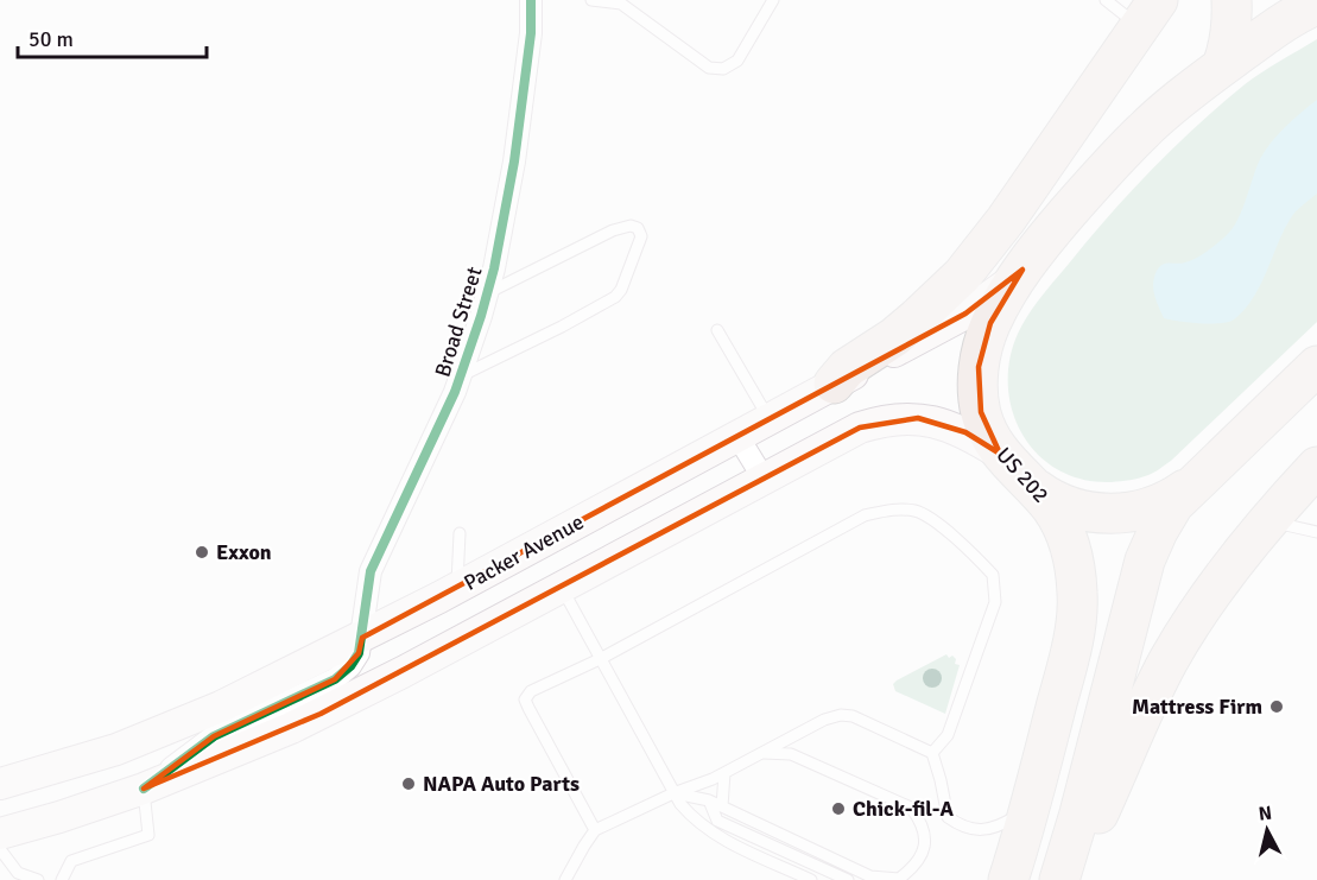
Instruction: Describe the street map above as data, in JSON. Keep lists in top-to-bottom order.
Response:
{
  "streets": {
    "highway": ["US 202"],
    "main road": ["Packer Avenue"],
    "street": ["Broad Street"]
  },
  "crossings": [
    ["Broad Street", "Packer Avenue"],
    ["US 202", "Packer Avenue"]
  ],
  "places": [
    "Exxon",
    "Mattress Firm",
    "NAPA Auto Parts",
    "Chick-fil-A"
  ],
  "scale_bar": "50 m",
  "north": "top"
}
